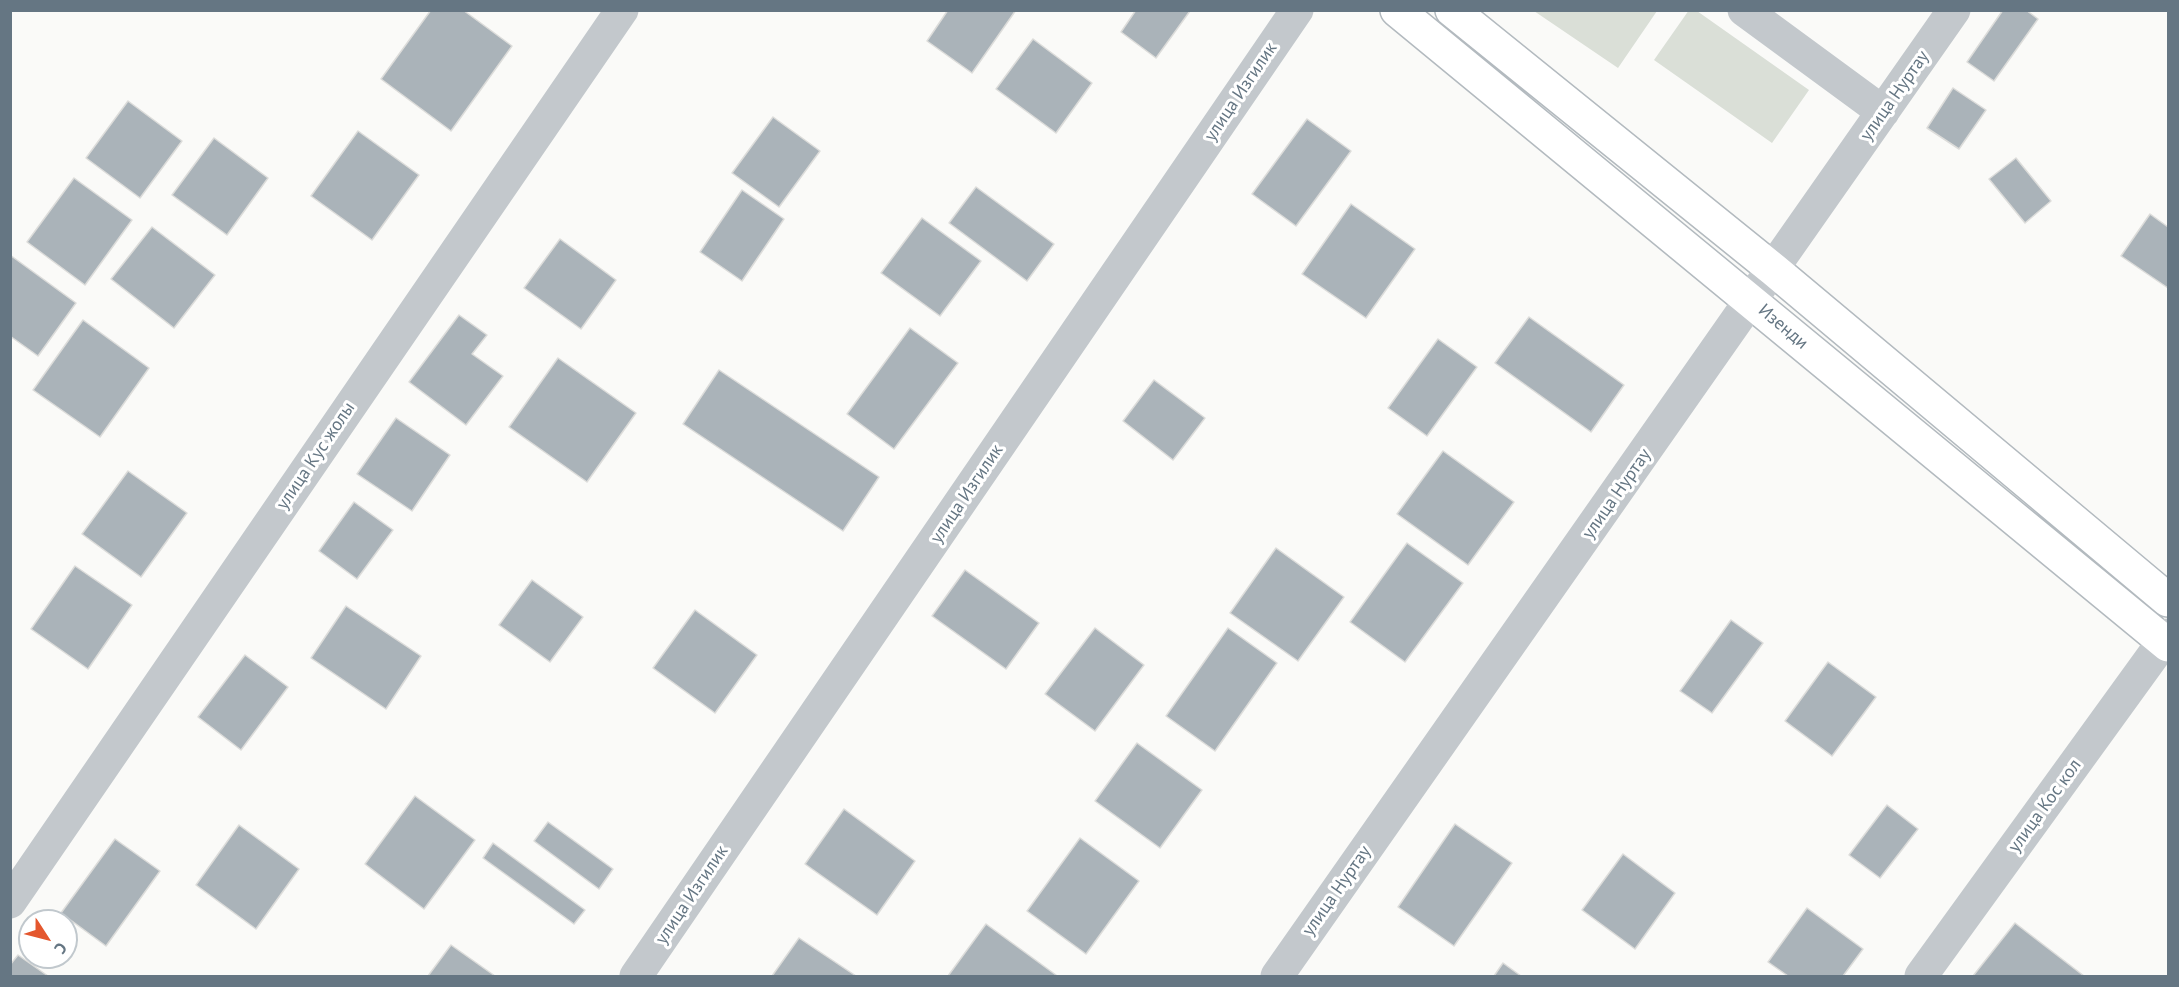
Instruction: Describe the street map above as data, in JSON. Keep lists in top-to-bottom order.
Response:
{
  "streets": {
    "street": [
      "улица Изгилик",
      "улица Нуртау",
      "Изенди",
      "улица Кус жолы",
      "улица Кос кол"
    ]
  },
  "crossings": [
    ["улица Нуртау", "Изенди"],
    ["Изенди", "улица Кос кол"]
  ],
  "north": "bottom right"
}
